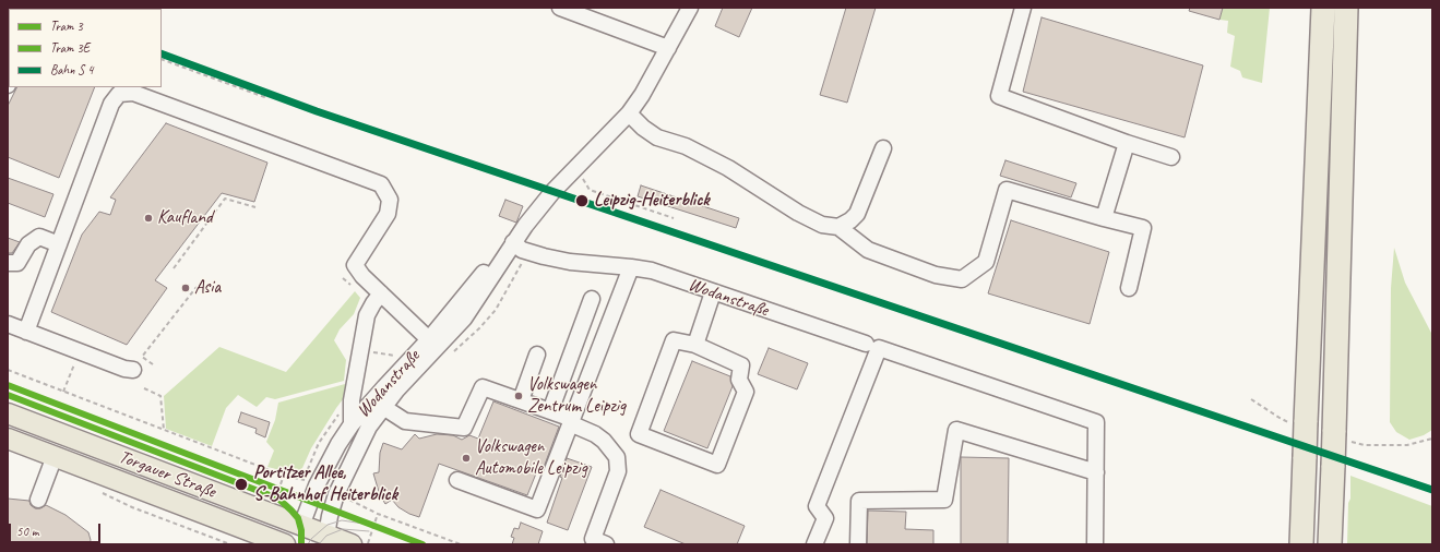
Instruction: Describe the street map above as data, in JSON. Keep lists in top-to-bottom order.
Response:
{
  "streets": {
    "main road": ["Wodanstraße", "Torgauer Straße"]
  },
  "crossings": [
    ["Wodanstraße", "Torgauer Straße"]
  ],
  "places": [
    "Leipzig-Heiterblick",
    "Kaufland",
    "Asia",
    "Volkswagen Zentrum Leipzig",
    "Volkswagen Automobile Leipzig",
    "Portitzer Allee, S-Bahnhof Heiterblick"
  ],
  "lines": ["tram line 3", "tram line 3E"],
  "legend": ["Tram 3", "Tram 3E", "Bahn S 4"],
  "scale_bar": "50 m"
}
